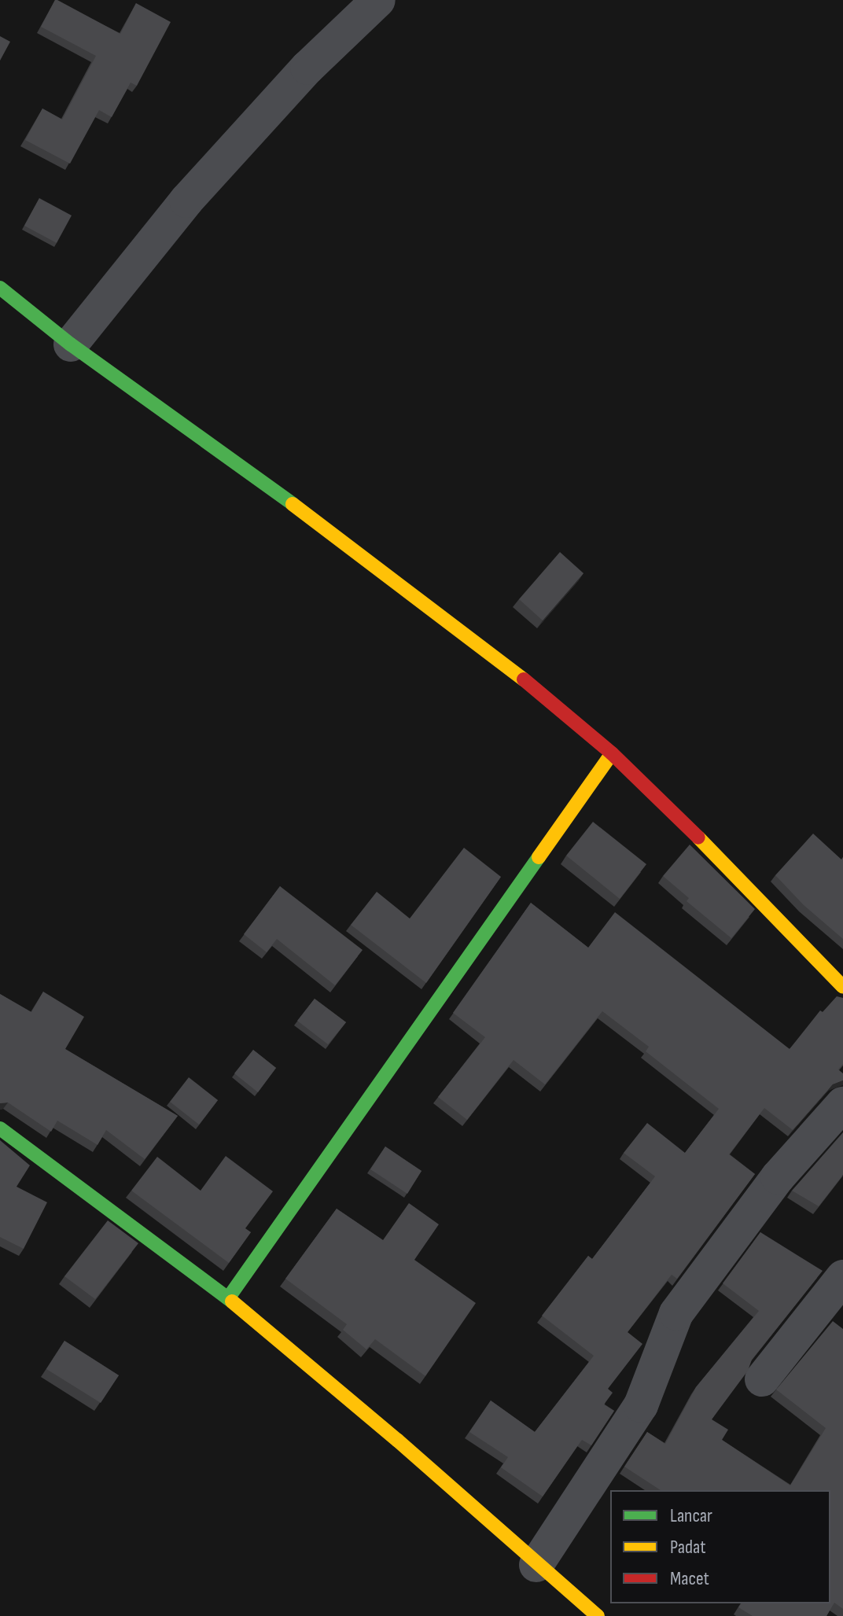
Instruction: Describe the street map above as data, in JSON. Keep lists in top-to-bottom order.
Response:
{
  "legend": ["Lancar", "Padat", "Macet"]
}
